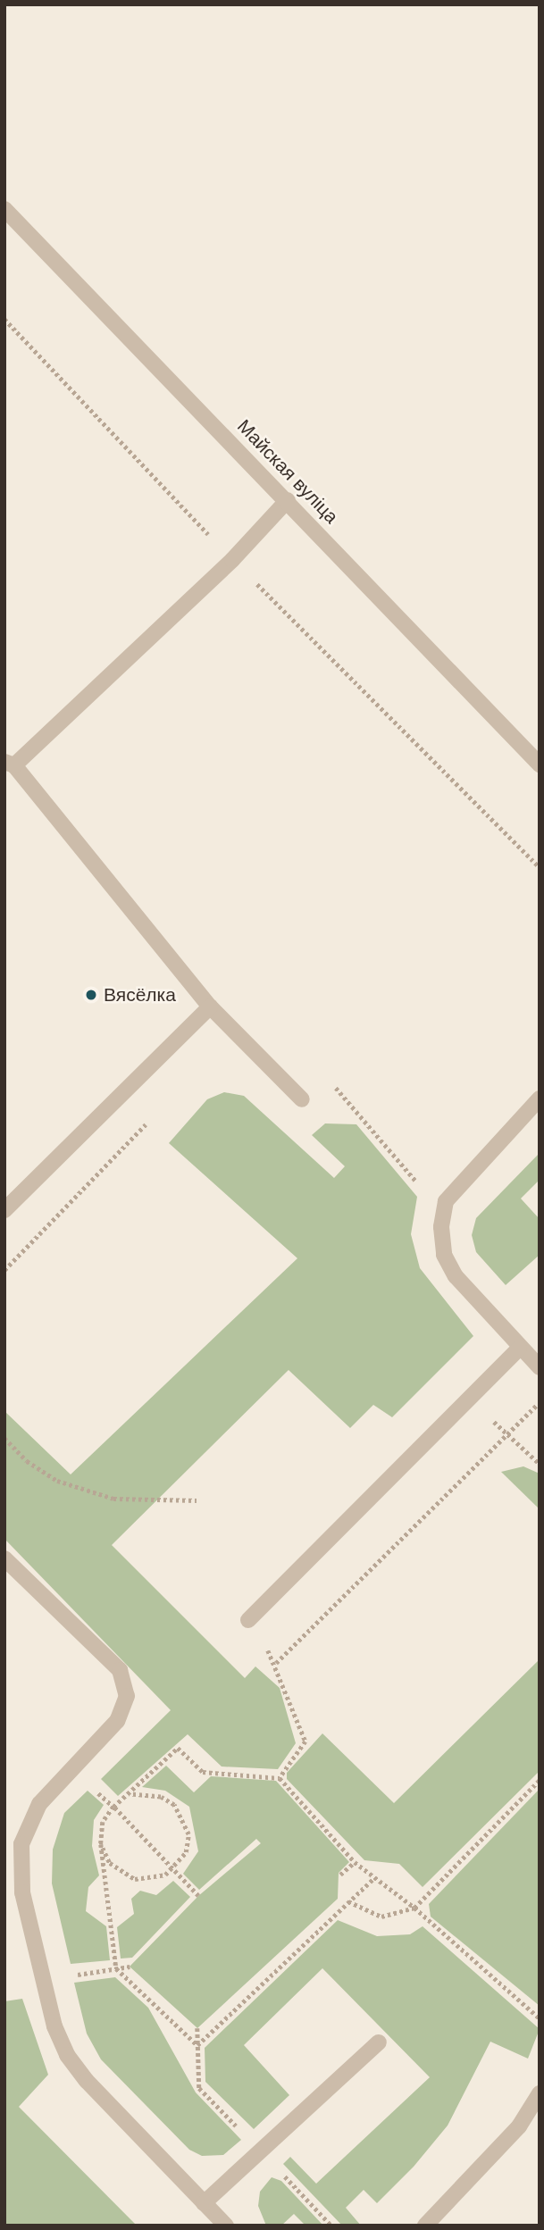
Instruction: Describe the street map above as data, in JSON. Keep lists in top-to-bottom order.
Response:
{
  "streets": {
    "street": ["Майская вуліца"]
  },
  "places": ["Вясёлка"]
}
